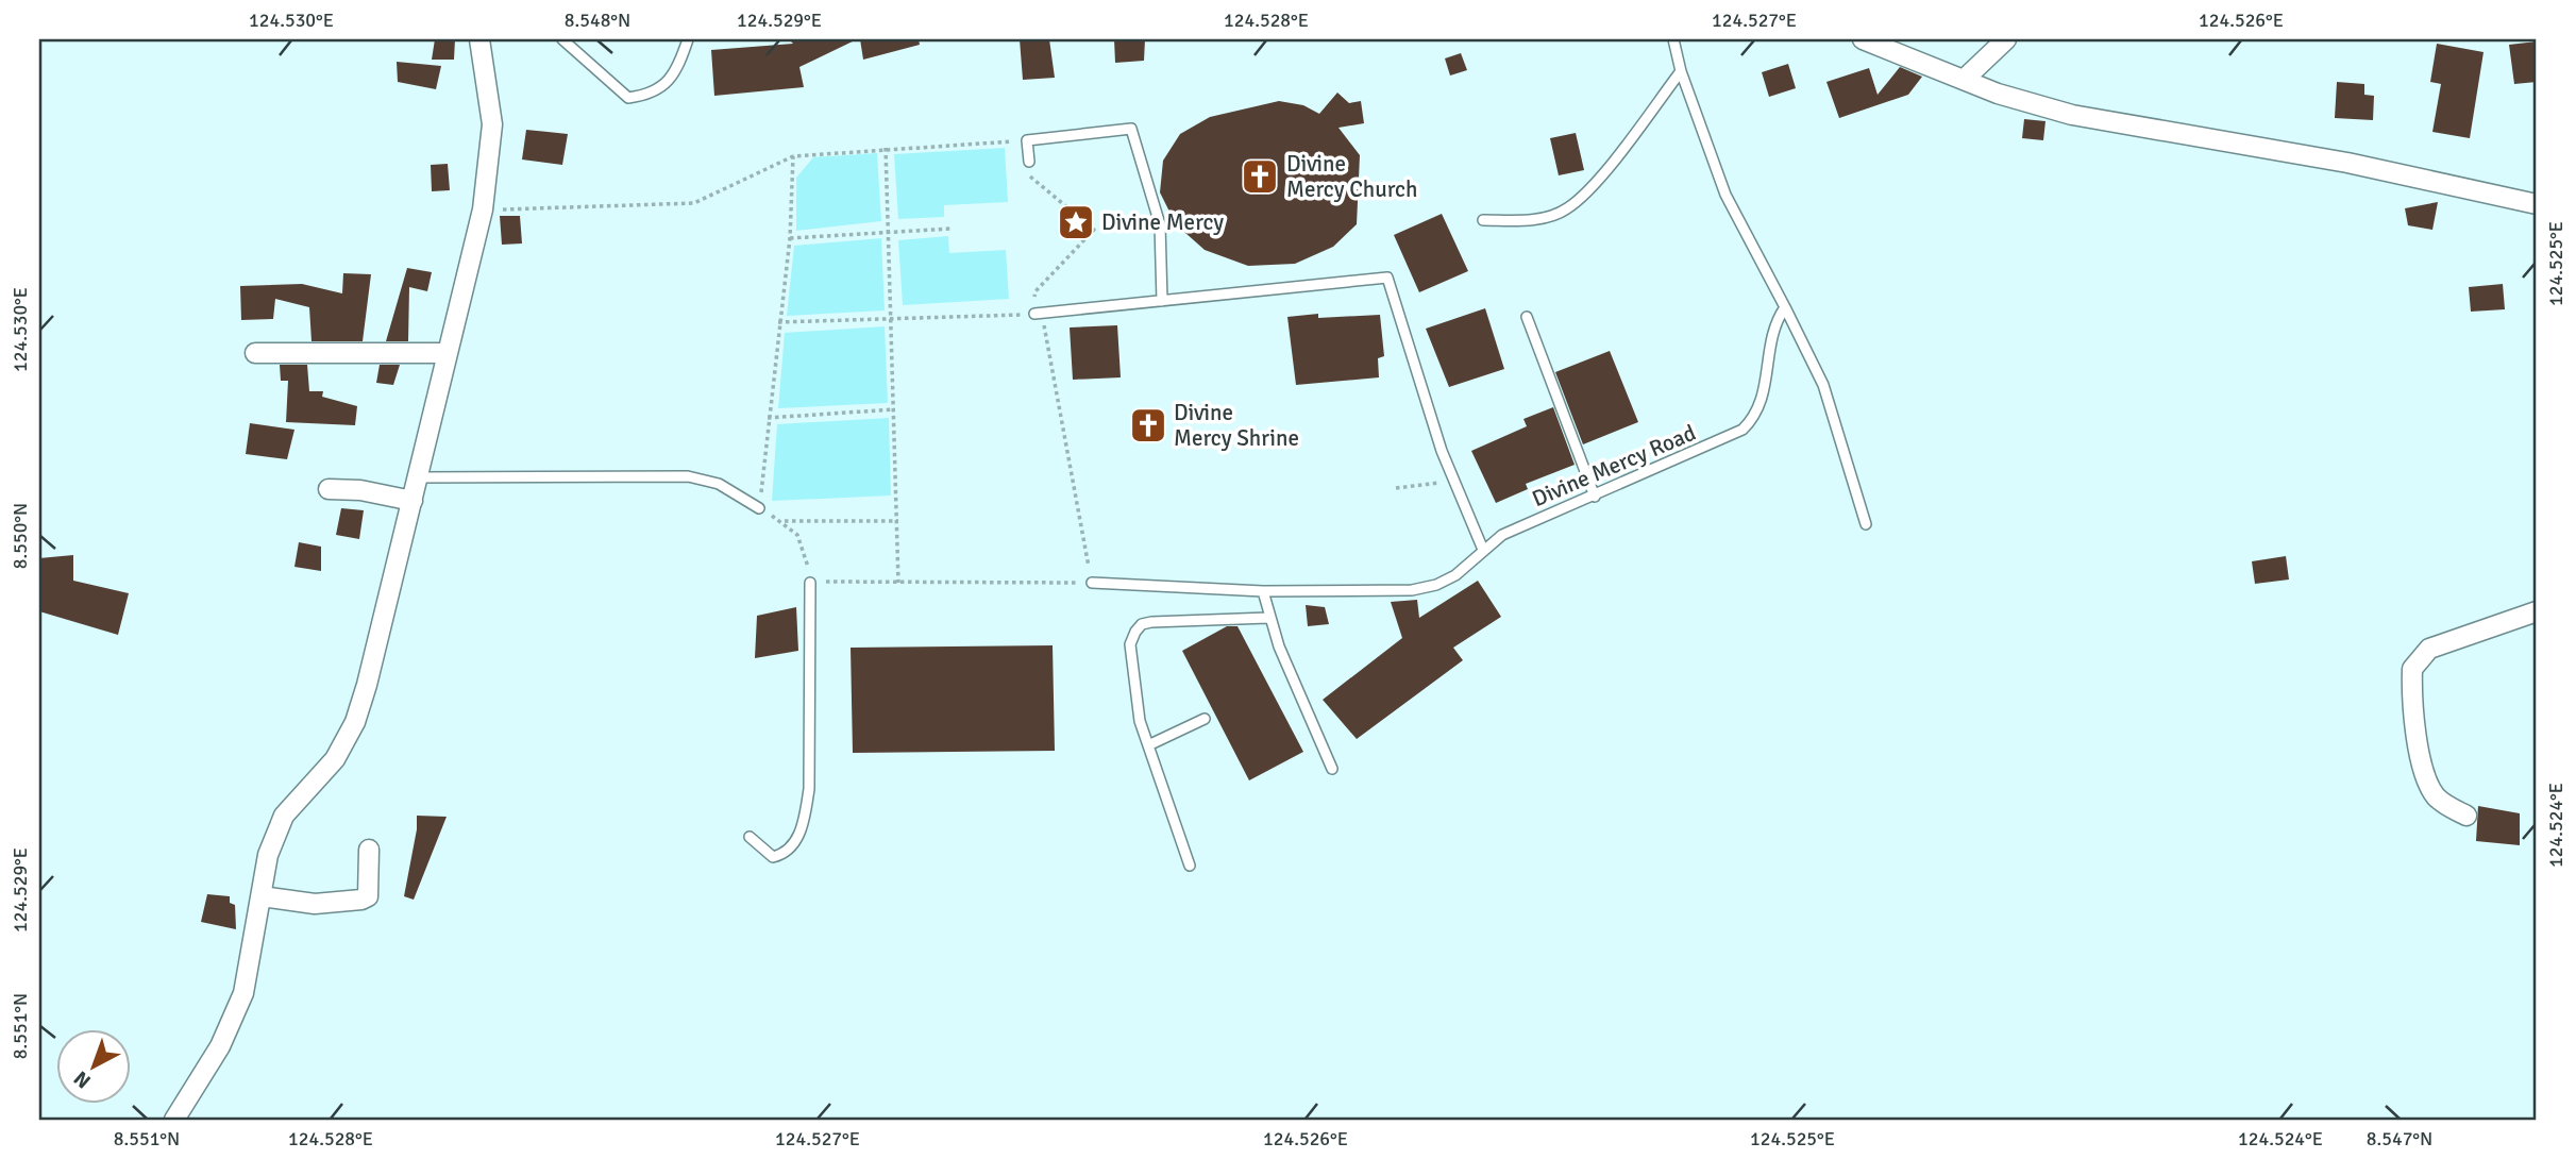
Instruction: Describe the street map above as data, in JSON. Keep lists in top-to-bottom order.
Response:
{
  "streets": {
    "lane": ["Divine Mercy Road"]
  },
  "places": {
    "church": ["Divine Mercy Church", "Divine Mercy Shrine"],
    "place": ["Divine Mercy"]
  },
  "north": "bottom left",
  "coordinates": [
    "124.530°E",
    "8.548°N",
    "124.529°E",
    "124.528°E",
    "124.527°E",
    "124.526°E",
    "124.525°E",
    "8.550°N",
    "124.524°E",
    "8.551°N",
    "8.547°N"
  ]
}
